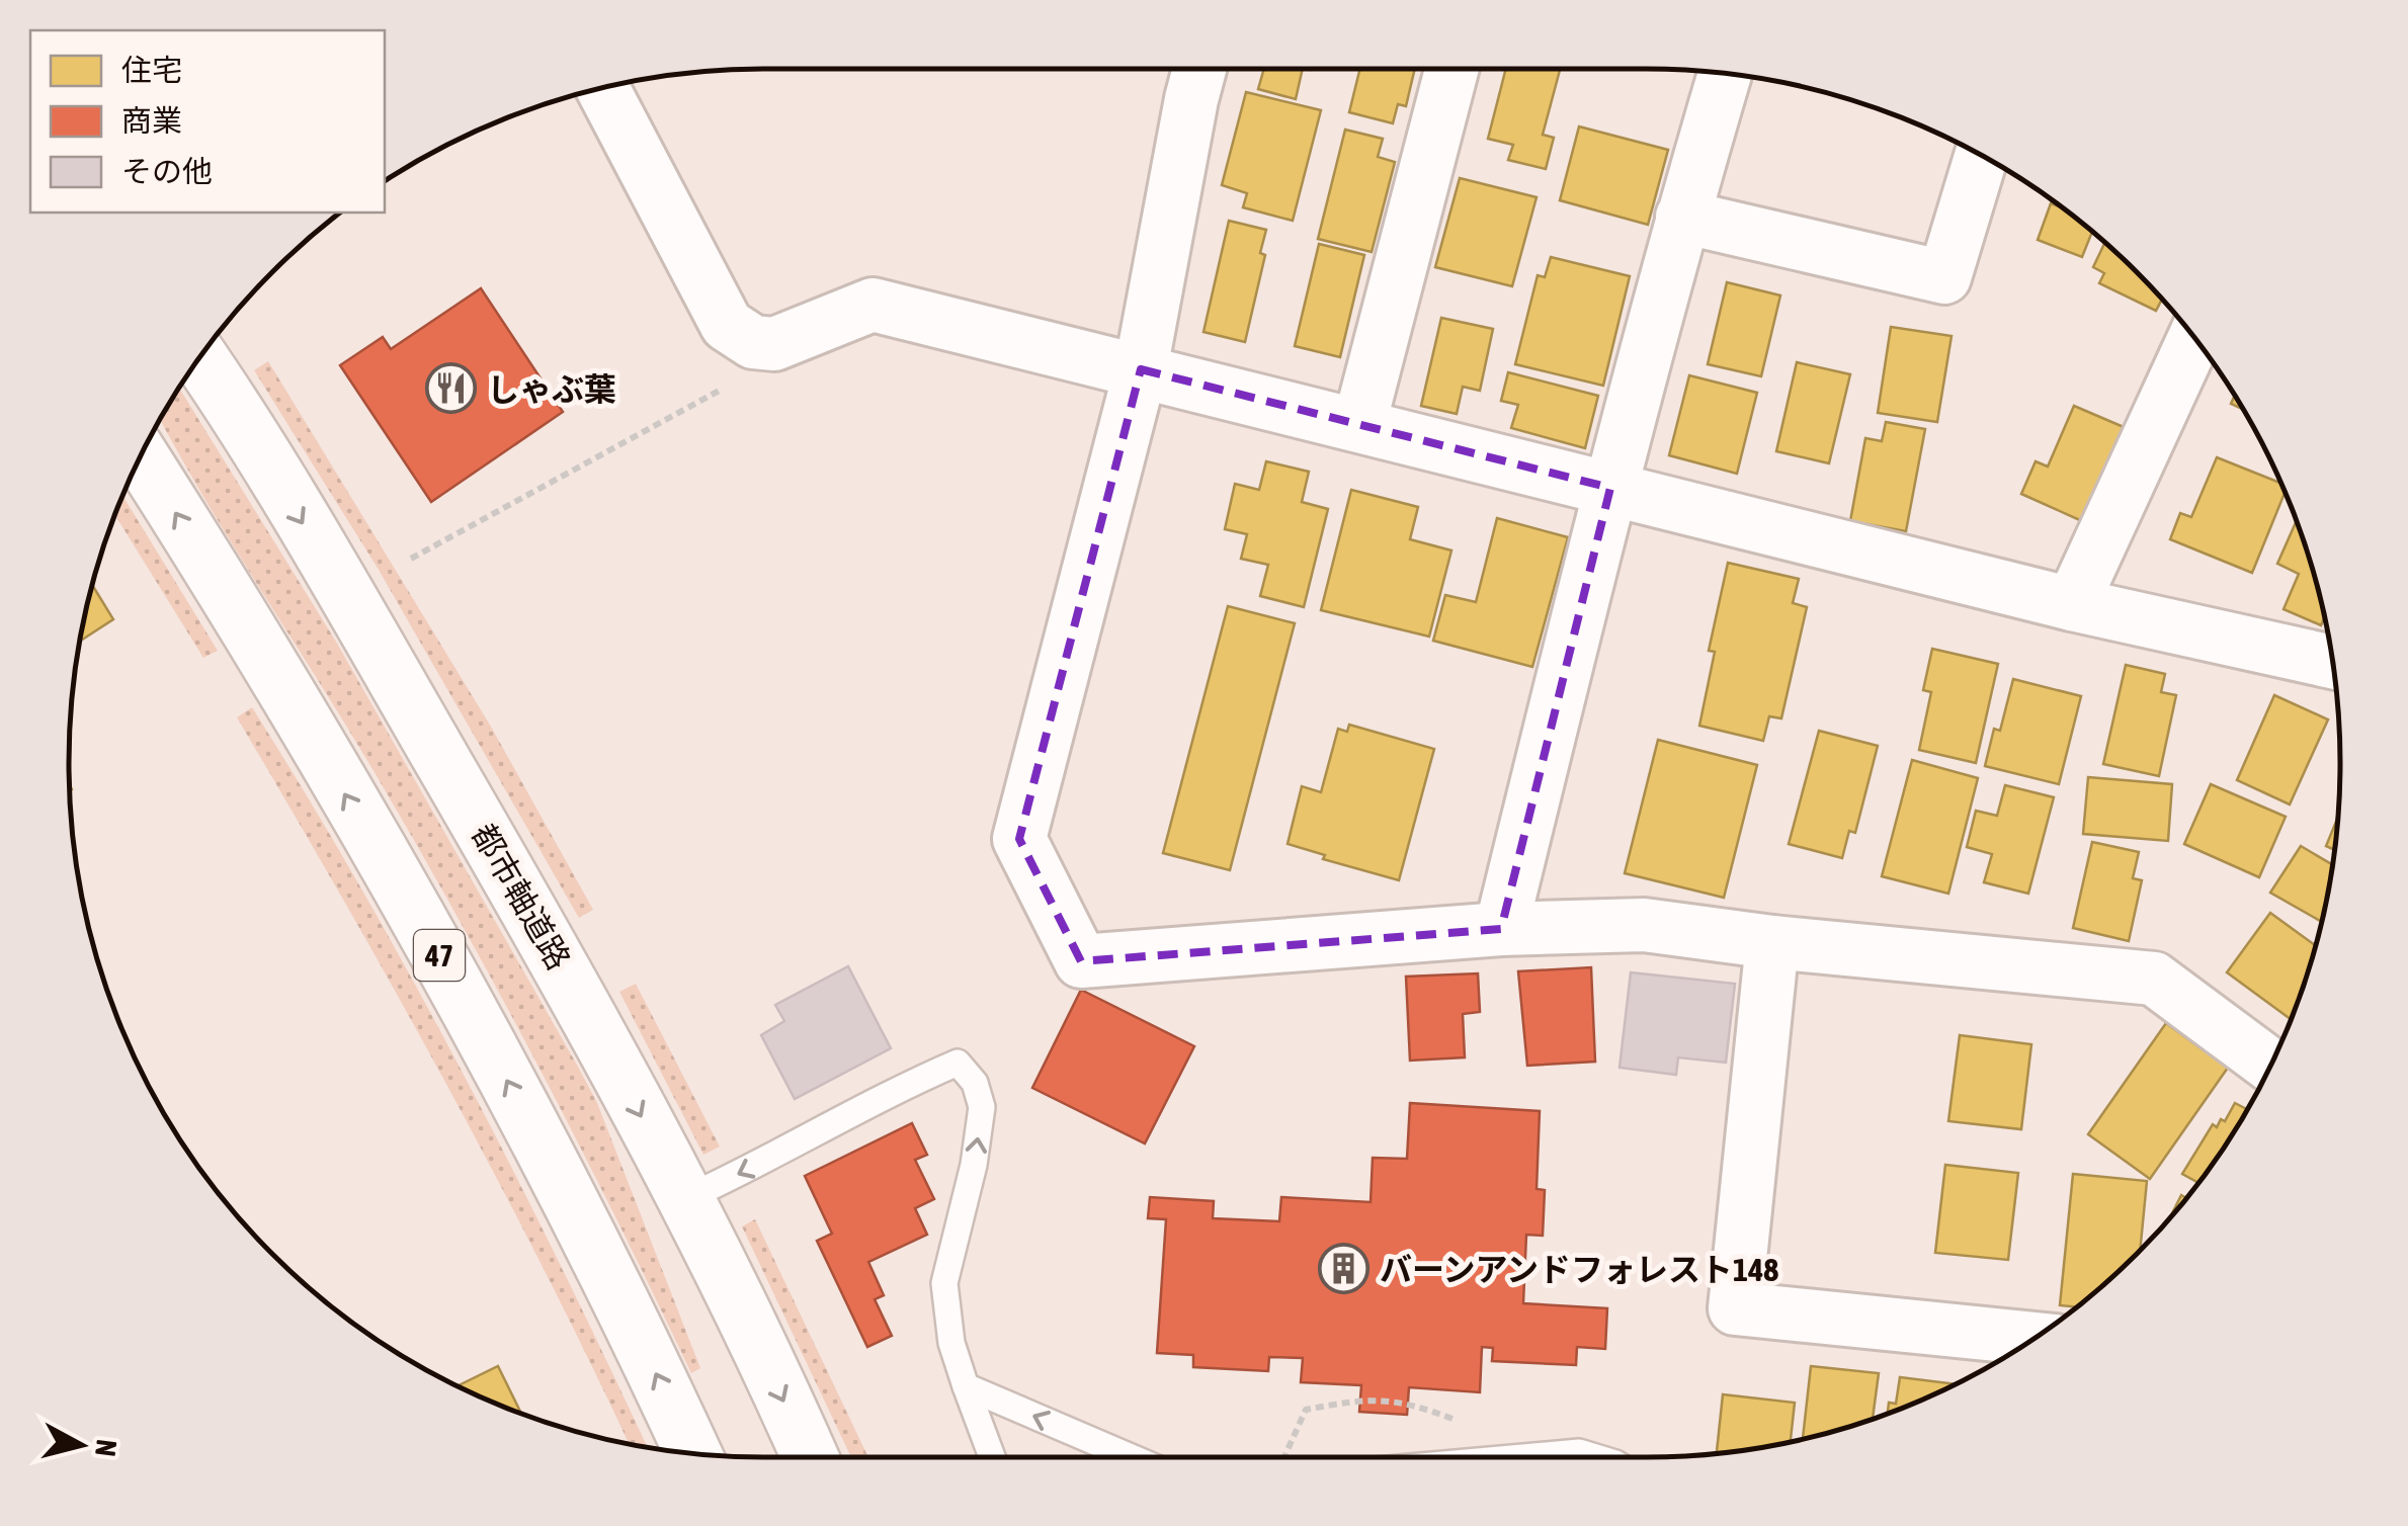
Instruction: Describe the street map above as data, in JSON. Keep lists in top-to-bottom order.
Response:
{
  "streets": {
    "main road": ["都市軸道路", "47"]
  },
  "places": {
    "restaurant": ["しゃぶ葉"],
    "building": ["バーンアンドフォレスト148"]
  },
  "legend": ["住宅", "商業", "その他"],
  "north": "right"
}
